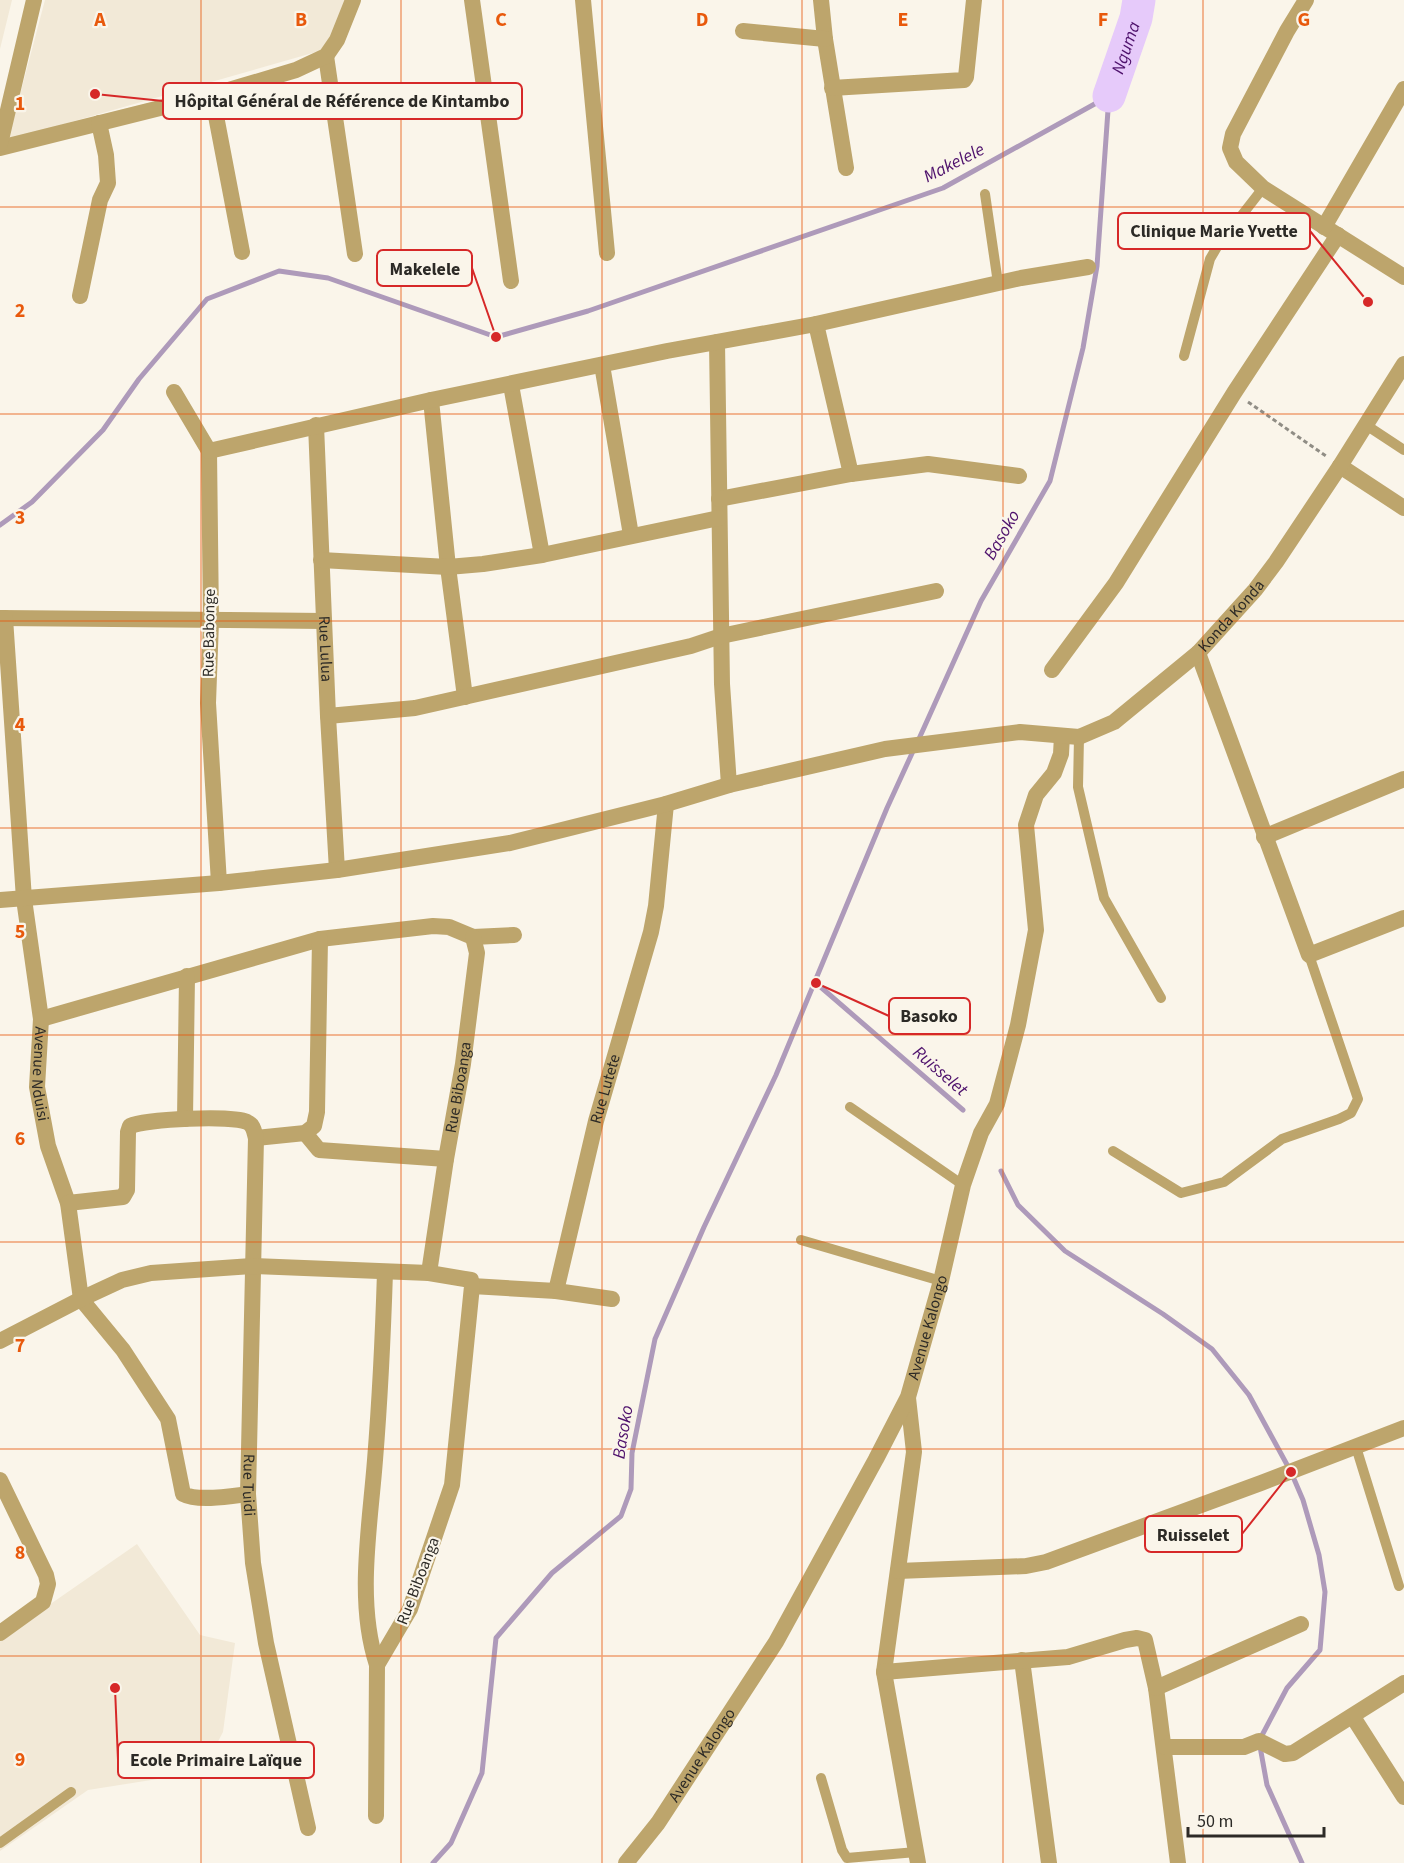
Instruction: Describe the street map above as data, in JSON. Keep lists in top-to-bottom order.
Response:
{
  "streets": {
    "street": [
      "Konda Konda",
      "Rue Babonge",
      "Rue Lulua",
      "Avenue Nduisi",
      "Rue Biboanga",
      "Rue Lutete",
      "Avenue Kalongo",
      "Rue Tuidi"
    ]
  },
  "crossings": [
    ["Konda Konda", "Rue Babonge"],
    ["Konda Konda", "Rue Lulua"],
    ["Konda Konda", "Avenue Nduisi"],
    ["Konda Konda", "Rue Lutete"],
    ["Konda Konda", "Avenue Kalongo"]
  ],
  "water": [
    "Nguma",
    "Makelele",
    "Basoko",
    "Ruisselet"
  ],
  "places": [
    "Hôpital Général de Référence de Kintambo",
    "Clinique Marie Yvette",
    "Makelele",
    "Basoko",
    "Ruisselet",
    "Ecole Primaire Laïque"
  ],
  "scale_bar": "50 m",
  "grid": {
    "columns": [
      "A",
      "B",
      "C",
      "D",
      "E",
      "F",
      "G"
    ],
    "rows": [
      "1",
      "2",
      "3",
      "4",
      "5",
      "6",
      "7",
      "8",
      "9"
    ]
  }
}
